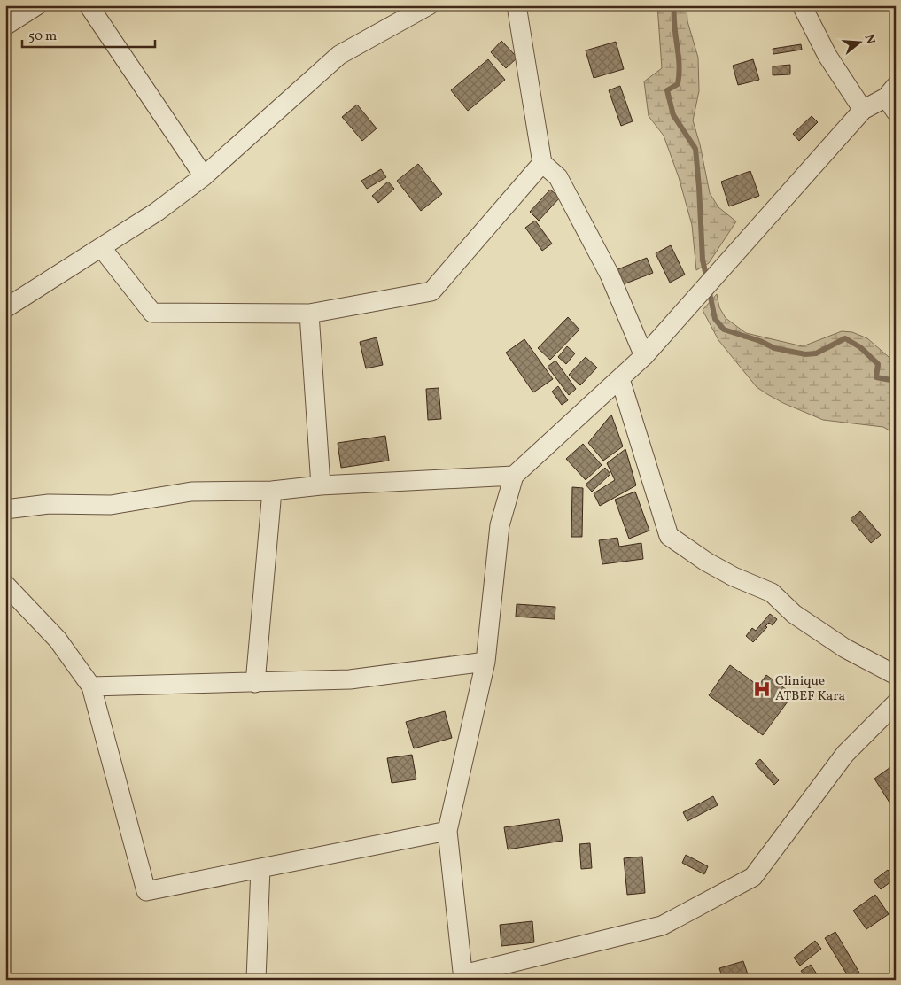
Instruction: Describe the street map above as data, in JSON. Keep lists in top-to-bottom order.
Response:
{
  "places": {
    "hospital": ["Clinique ATBEF Kara"]
  },
  "scale_bar": "50 m",
  "north": "right"
}
